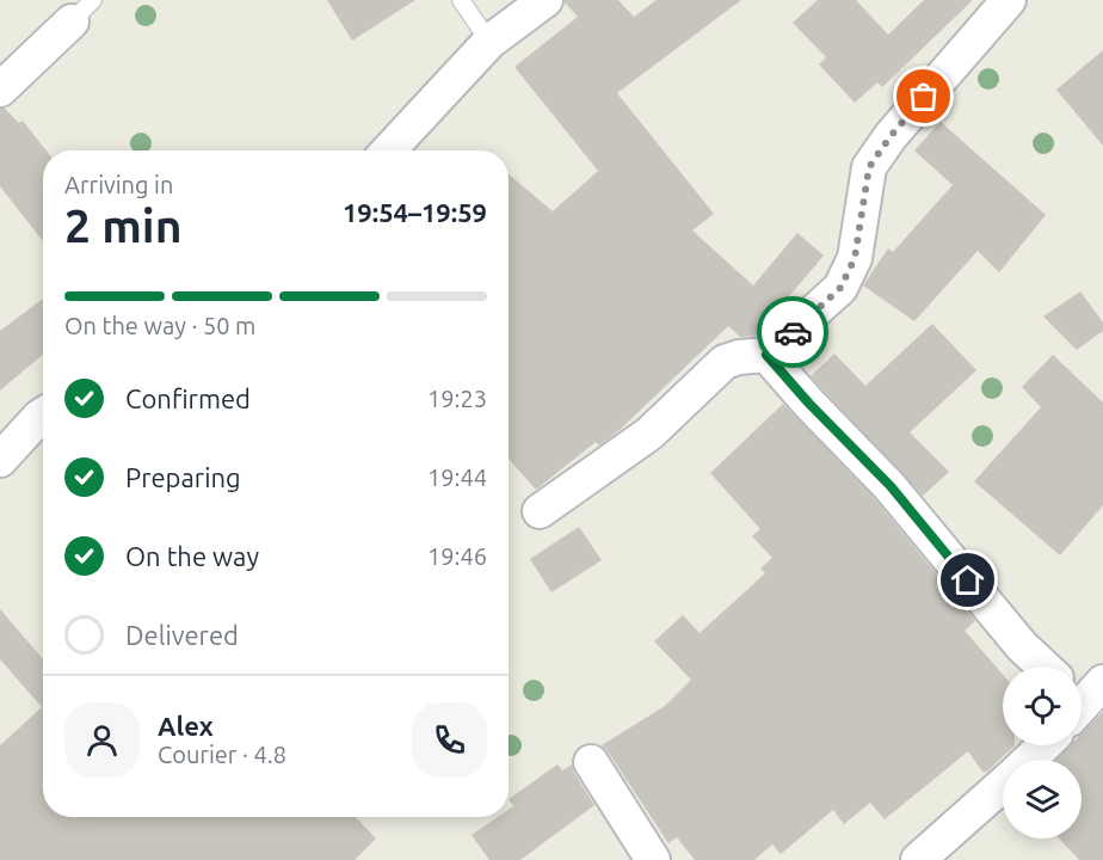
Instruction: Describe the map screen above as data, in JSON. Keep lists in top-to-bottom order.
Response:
{
  "page": {
    "heading": ["2 min", "Arriving in", "19:54–19:59"],
    "panel": ["Alex", "Courier · 4.8"],
    "bar": "On the way · 50 m",
    "list": [
      ["Confirmed", "19:23"],
      ["Preparing", "19:44"],
      ["On the way", "19:46"],
      "Delivered"
    ]
  }
}
